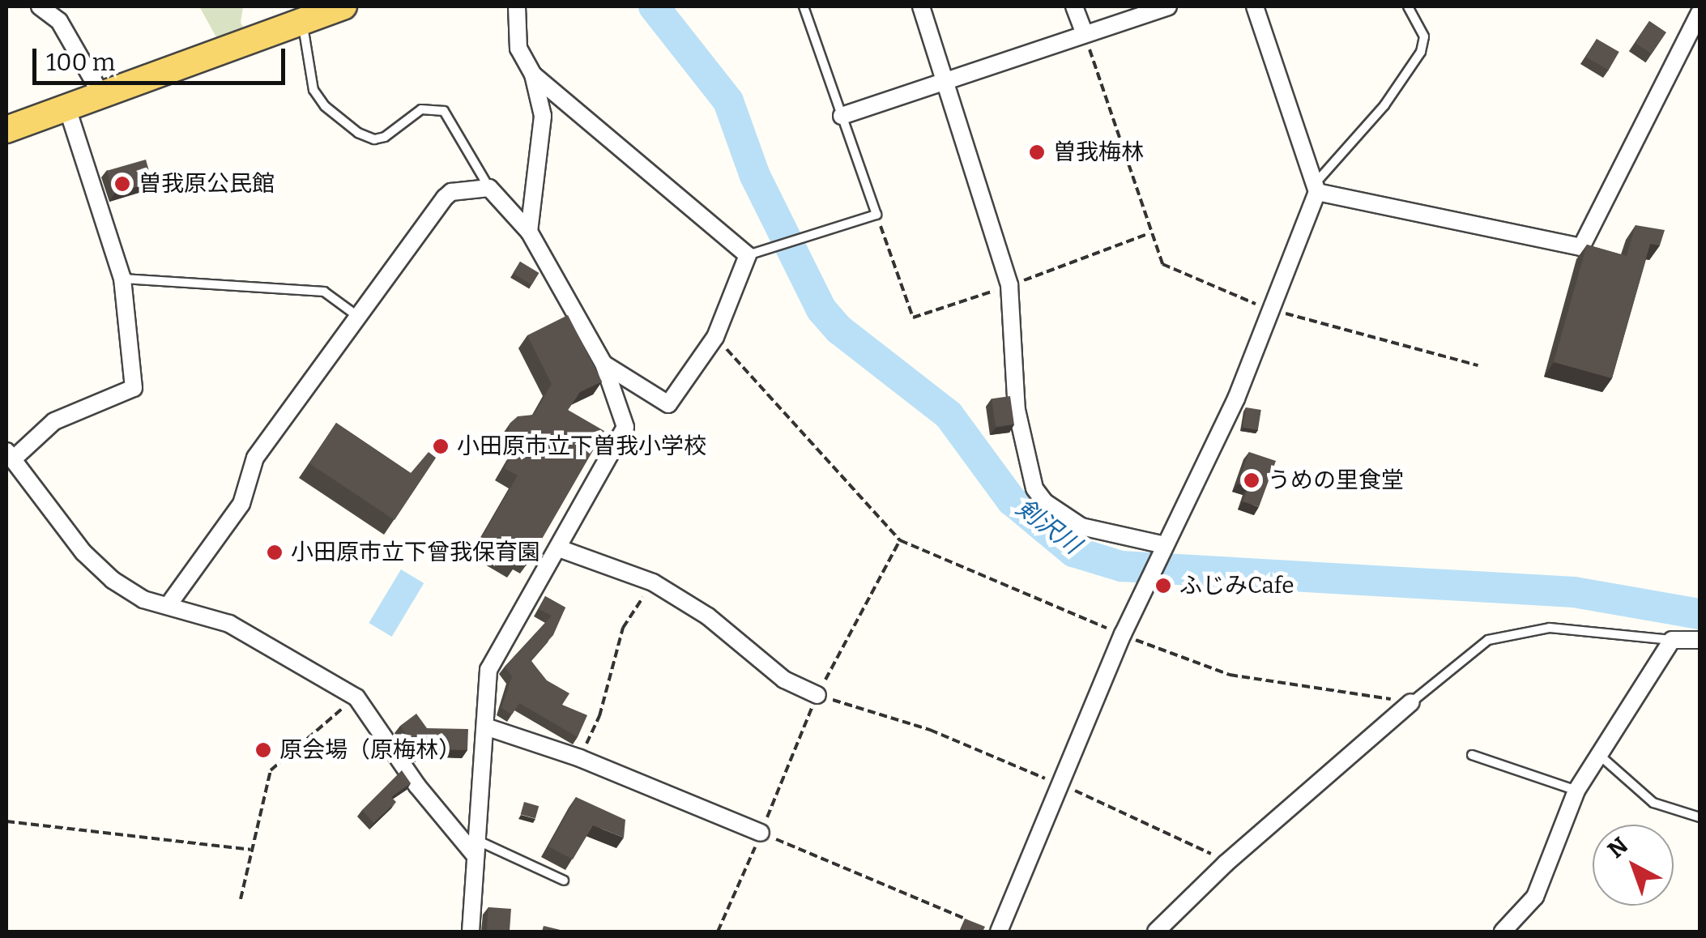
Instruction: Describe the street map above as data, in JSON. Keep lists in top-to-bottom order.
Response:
{
  "water": ["剣沢川"],
  "places": [
    "曽我梅林",
    "曽我原公民館",
    "小田原市立下曽我小学校",
    "うめの里食堂",
    "小田原市立下曾我保育園",
    "ふじみCafe",
    "原会場（原梅林）"
  ],
  "scale_bar": "100 m",
  "north": "top left"
}
